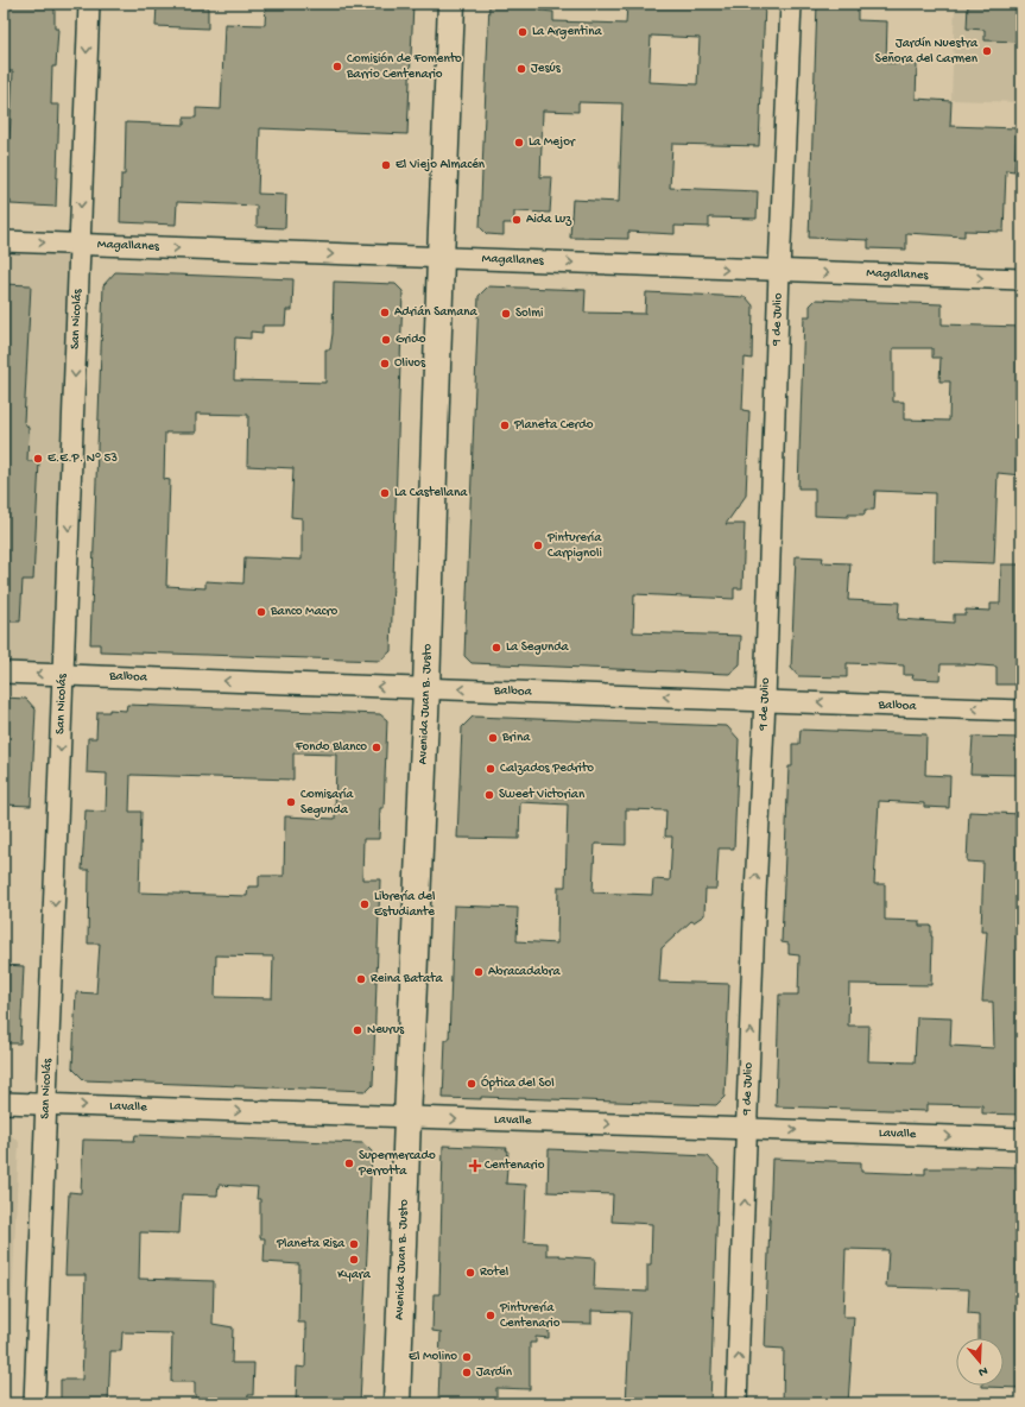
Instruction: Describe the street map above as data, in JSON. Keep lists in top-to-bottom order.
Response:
{
  "streets": {
    "main road": ["Avenida Juan B. Justo"],
    "street": [
      "Magallanes",
      "San Nicolás",
      "9 de Julio",
      "Balboa",
      "Lavalle"
    ]
  },
  "crossings": [
    ["Magallanes", "San Nicolás"],
    ["Magallanes", "9 de Julio"],
    ["Magallanes", "Avenida Juan B. Justo"],
    ["San Nicolás", "Balboa"],
    ["San Nicolás", "Lavalle"],
    ["9 de Julio", "Balboa"],
    ["9 de Julio", "Lavalle"],
    ["Balboa", "Avenida Juan B. Justo"],
    ["Avenida Juan B. Justo", "Lavalle"]
  ],
  "one_way": [
    "Magallanes",
    "San Nicolás",
    "9 de Julio",
    "Balboa",
    "Lavalle"
  ],
  "places": {
    "other": [
      "La Argentina",
      "Jardín Nuestra Señora del Carmen",
      "Comisión de Fomento Barrio Centenario",
      "Jesús",
      "La Mejor",
      "El Viejo Almacén",
      "Aida Luz",
      "Adrián Samana",
      "Solmi",
      "Grido",
      "Olivos",
      "Planeta Cerdo",
      "E.E.P. N° 53",
      "La Castellana",
      "Pinturería Carpignoli",
      "Banco Macro",
      "La Segunda",
      "Brina",
      "Fondo Blanco",
      "Calzados Pedrito",
      "Sweet Victorian",
      "Comisaría Segunda",
      "Librería del Estudiante",
      "Abracadabra",
      "Reina Batata",
      "Neurus",
      "Óptica del Sol",
      "Supermercado Perrotta",
      "Planeta Risa",
      "Kyara",
      "Rotel",
      "Pinturería Centenario",
      "El Molino",
      "Jardín"
    ],
    "health": ["Centenario"]
  },
  "north": "bottom"
}
